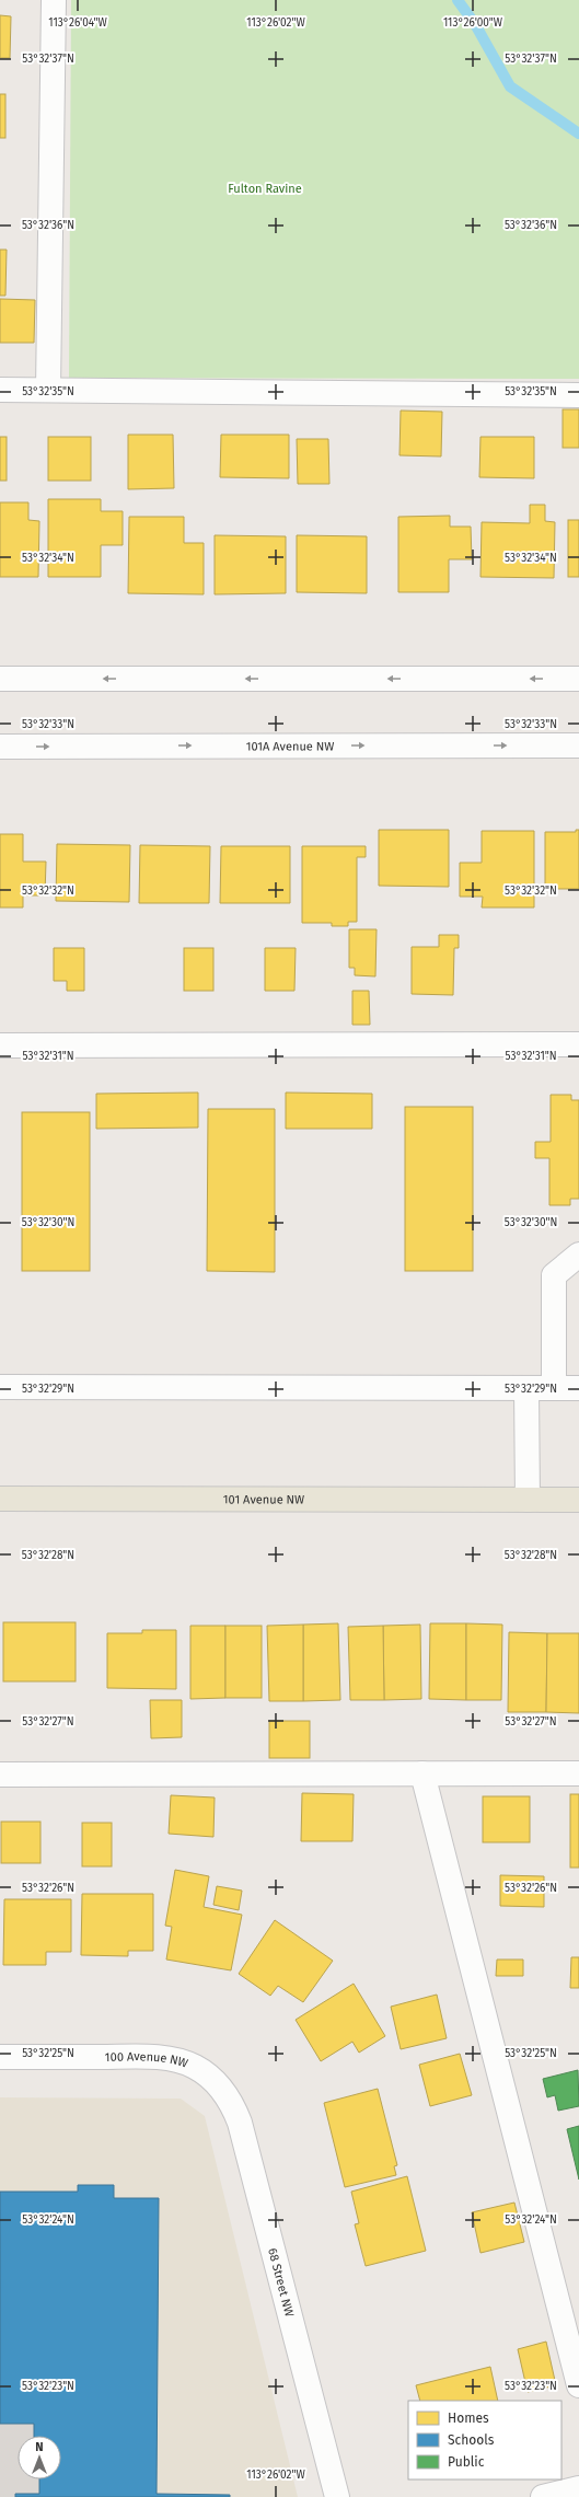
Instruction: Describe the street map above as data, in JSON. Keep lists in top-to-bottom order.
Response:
{
  "streets": {
    "main road": ["101 Avenue NW"],
    "street": ["101A Avenue NW", "100 Avenue NW", "68 Street NW"]
  },
  "crossings": [
    ["100 Avenue NW", "68 Street NW"]
  ],
  "parks": ["Fulton Ravine"],
  "legend": ["Homes", "Schools", "Public"],
  "north": "top",
  "coordinates": [
    "113°26'04\"W",
    "113°26'02\"W",
    "113°26'00\"W",
    "53°32'37\"N",
    "53°32'36\"N",
    "53°32'35\"N",
    "53°32'34\"N",
    "53°32'33\"N",
    "53°32'32\"N",
    "53°32'31\"N",
    "53°32'30\"N",
    "53°32'29\"N",
    "53°32'28\"N",
    "53°32'27\"N",
    "53°32'26\"N",
    "53°32'25\"N",
    "53°32'24\"N",
    "53°32'23\"N"
  ]
}
